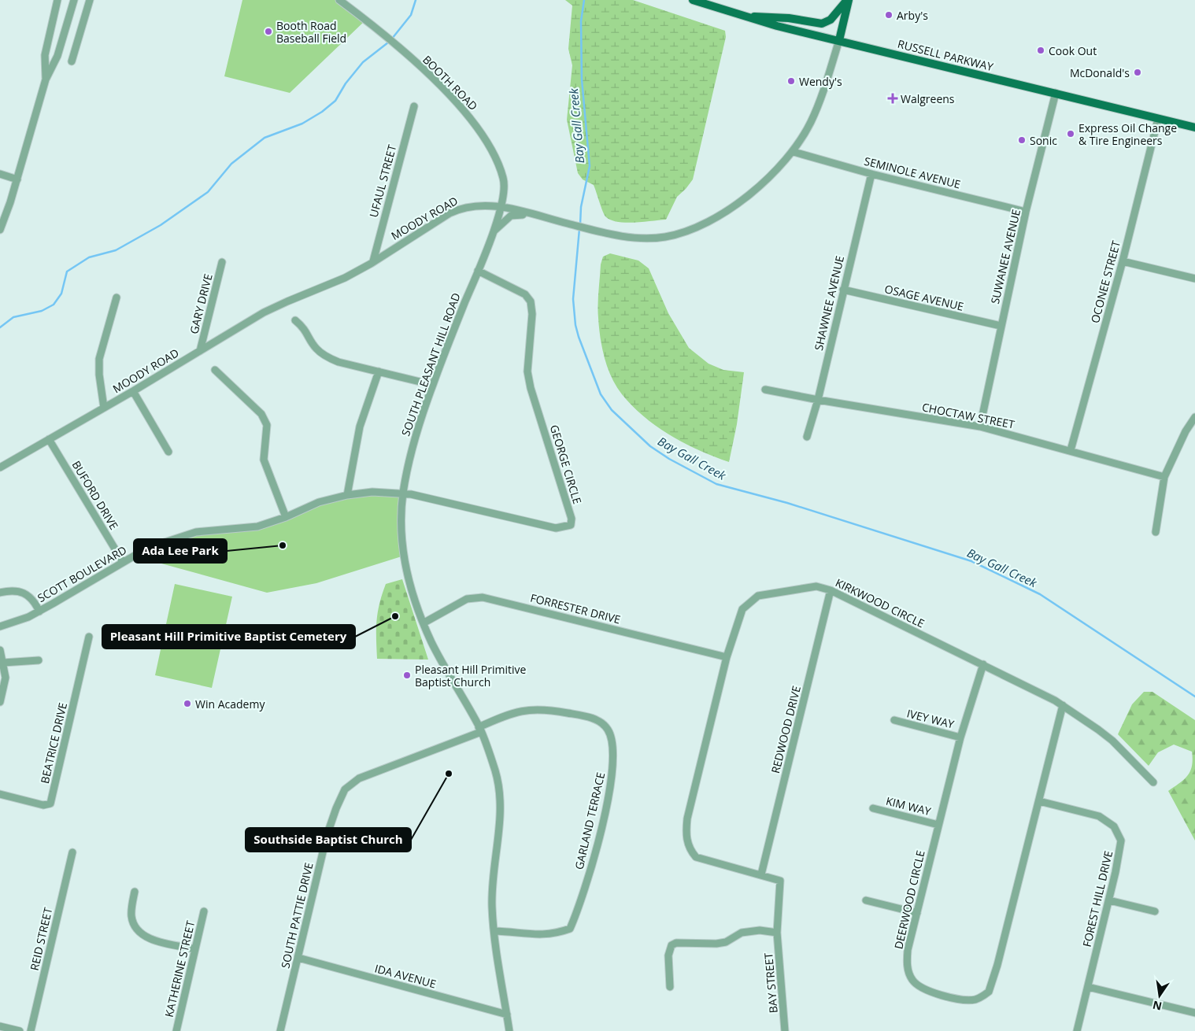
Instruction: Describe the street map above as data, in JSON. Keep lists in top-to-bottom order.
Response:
{
  "streets": {
    "main road": ["RUSSELL PARKWAY", "MOODY ROAD"],
    "street": [
      "BOOTH ROAD",
      "SEMINOLE AVENUE",
      "UFAUL STREET",
      "SUWANEE AVENUE",
      "OCONEE STREET",
      "OSAGE AVENUE",
      "SHAWNEE AVENUE",
      "GARY DRIVE",
      "SOUTH PLEASANT HILL ROAD",
      "CHOCTAW STREET",
      "GEORGE CIRCLE",
      "BUFORD DRIVE",
      "SCOTT BOULEVARD",
      "KIRKWOOD CIRCLE",
      "FORRESTER DRIVE",
      "IVEY WAY",
      "REDWOOD DRIVE",
      "BEATRICE DRIVE",
      "KIM WAY",
      "GARLAND TERRACE",
      "FOREST HILL DRIVE",
      "DEERWOOD CIRCLE",
      "SOUTH PATTIE DRIVE",
      "REID STREET",
      "KATHERINE STREET",
      "IDA AVENUE",
      "BAY STREET"
    ]
  },
  "crossings": [
    ["RUSSELL PARKWAY", "MOODY ROAD"],
    ["RUSSELL PARKWAY", "SUWANEE AVENUE"],
    ["RUSSELL PARKWAY", "OCONEE STREET"],
    ["BOOTH ROAD", "MOODY ROAD"],
    ["BOOTH ROAD", "SOUTH PLEASANT HILL ROAD"],
    ["SEMINOLE AVENUE", "MOODY ROAD"],
    ["SEMINOLE AVENUE", "SUWANEE AVENUE"],
    ["SEMINOLE AVENUE", "SHAWNEE AVENUE"],
    ["UFAUL STREET", "MOODY ROAD"],
    ["MOODY ROAD", "GARY DRIVE"],
    ["MOODY ROAD", "SOUTH PLEASANT HILL ROAD"],
    ["MOODY ROAD", "BUFORD DRIVE"],
    ["SUWANEE AVENUE", "OSAGE AVENUE"],
    ["SUWANEE AVENUE", "CHOCTAW STREET"],
    ["OCONEE STREET", "CHOCTAW STREET"],
    ["OSAGE AVENUE", "SHAWNEE AVENUE"],
    ["SHAWNEE AVENUE", "CHOCTAW STREET"],
    ["SOUTH PLEASANT HILL ROAD", "GEORGE CIRCLE"],
    ["SOUTH PLEASANT HILL ROAD", "SCOTT BOULEVARD"],
    ["SOUTH PLEASANT HILL ROAD", "FORRESTER DRIVE"],
    ["SOUTH PLEASANT HILL ROAD", "GARLAND TERRACE"],
    ["SOUTH PLEASANT HILL ROAD", "SOUTH PATTIE DRIVE"],
    ["SOUTH PLEASANT HILL ROAD", "IDA AVENUE"],
    ["GEORGE CIRCLE", "SCOTT BOULEVARD"],
    ["BUFORD DRIVE", "SCOTT BOULEVARD"],
    ["KIRKWOOD CIRCLE", "FORRESTER DRIVE"],
    ["KIRKWOOD CIRCLE", "REDWOOD DRIVE"],
    ["KIRKWOOD CIRCLE", "DEERWOOD CIRCLE"],
    ["KIRKWOOD CIRCLE", "BAY STREET"],
    ["IVEY WAY", "DEERWOOD CIRCLE"],
    ["REDWOOD DRIVE", "BAY STREET"],
    ["KIM WAY", "DEERWOOD CIRCLE"],
    ["GARLAND TERRACE", "SOUTH PATTIE DRIVE"],
    ["FOREST HILL DRIVE", "DEERWOOD CIRCLE"],
    ["SOUTH PATTIE DRIVE", "IDA AVENUE"]
  ],
  "water": ["Bay Gall Creek"],
  "places": {
    "other": [
      "Arby's",
      "Booth Road Baseball Field",
      "Cook Out",
      "McDonald's",
      "Wendy's",
      "Express Oil Change & Tire Engineers",
      "Sonic",
      "Ada Lee Park",
      "Pleasant Hill Primitive Baptist Cemetery",
      "Pleasant Hill Primitive Baptist Church",
      "Win Academy",
      "Southside Baptist Church"
    ],
    "health": ["Walgreens"]
  },
  "north": "bottom"
}
